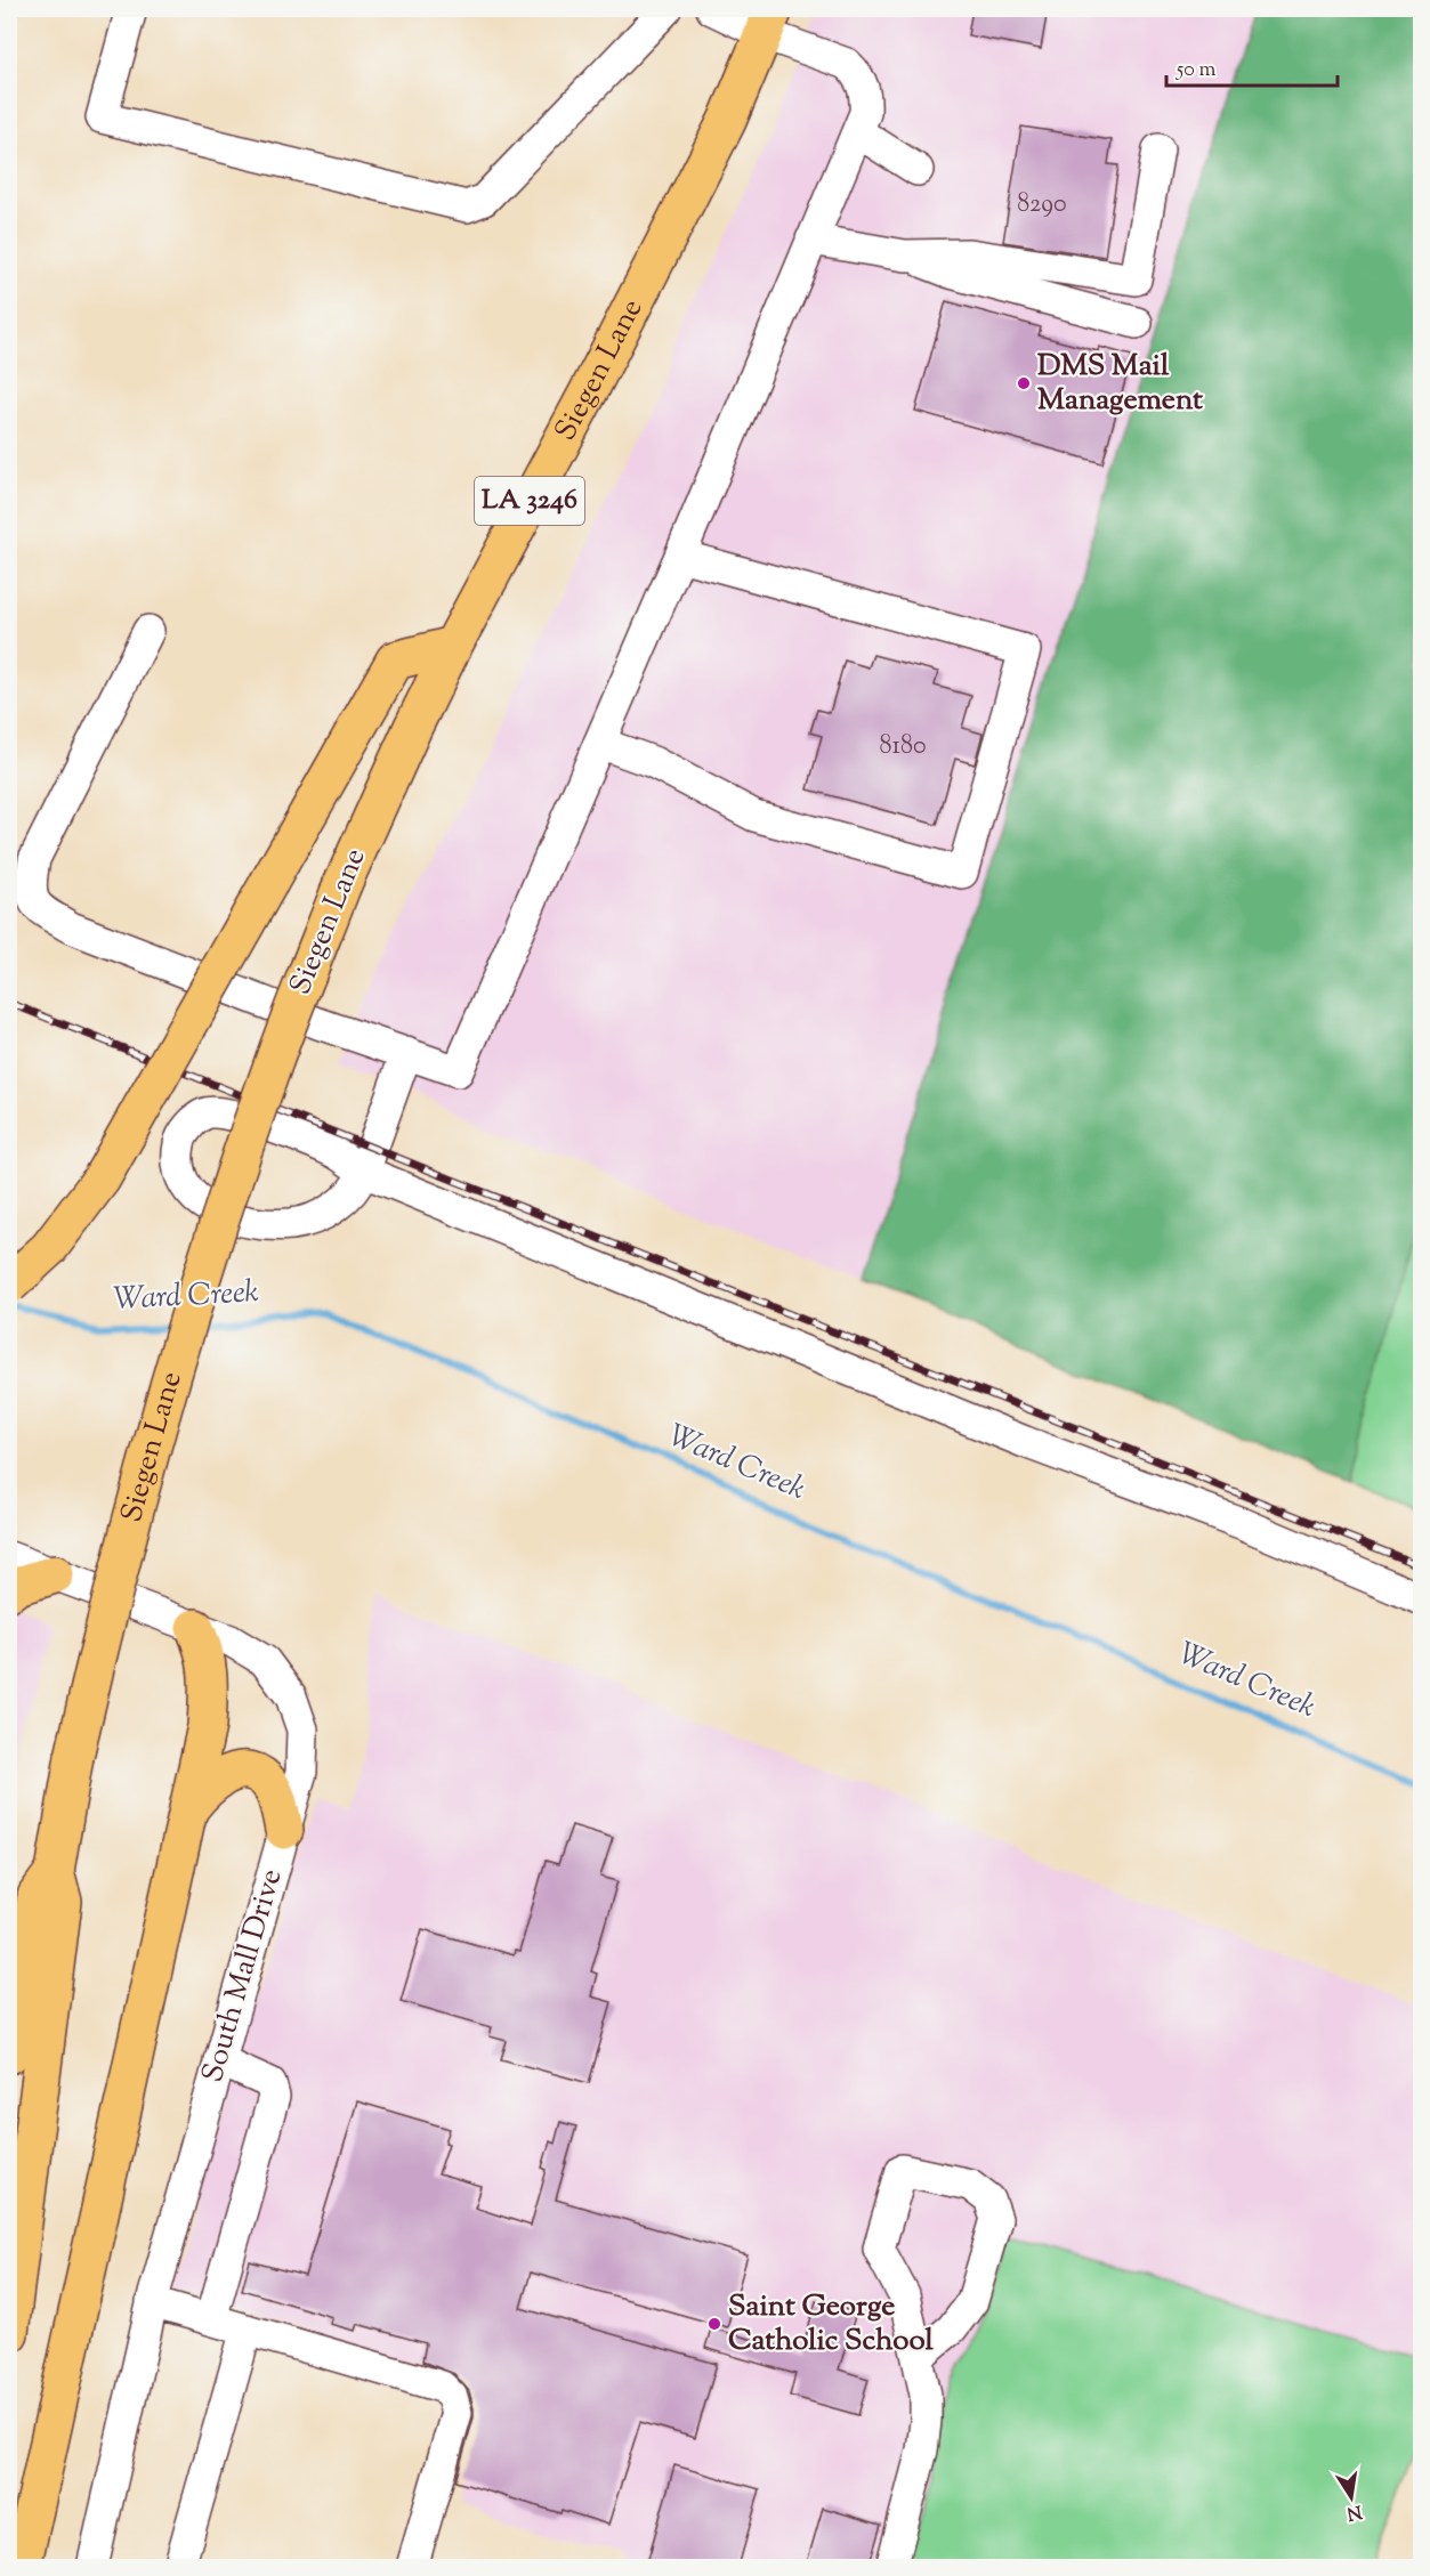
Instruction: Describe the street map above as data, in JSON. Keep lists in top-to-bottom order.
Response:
{
  "streets": {
    "main road": ["Siegen Lane", "LA 3246"],
    "street": ["South Mall Drive"]
  },
  "water": ["Ward Creek"],
  "places": ["DMS Mail Management", "Saint George Catholic School"],
  "house_numbers": ["8290", "8180"],
  "scale_bar": "50 m",
  "north": "bottom"
}
